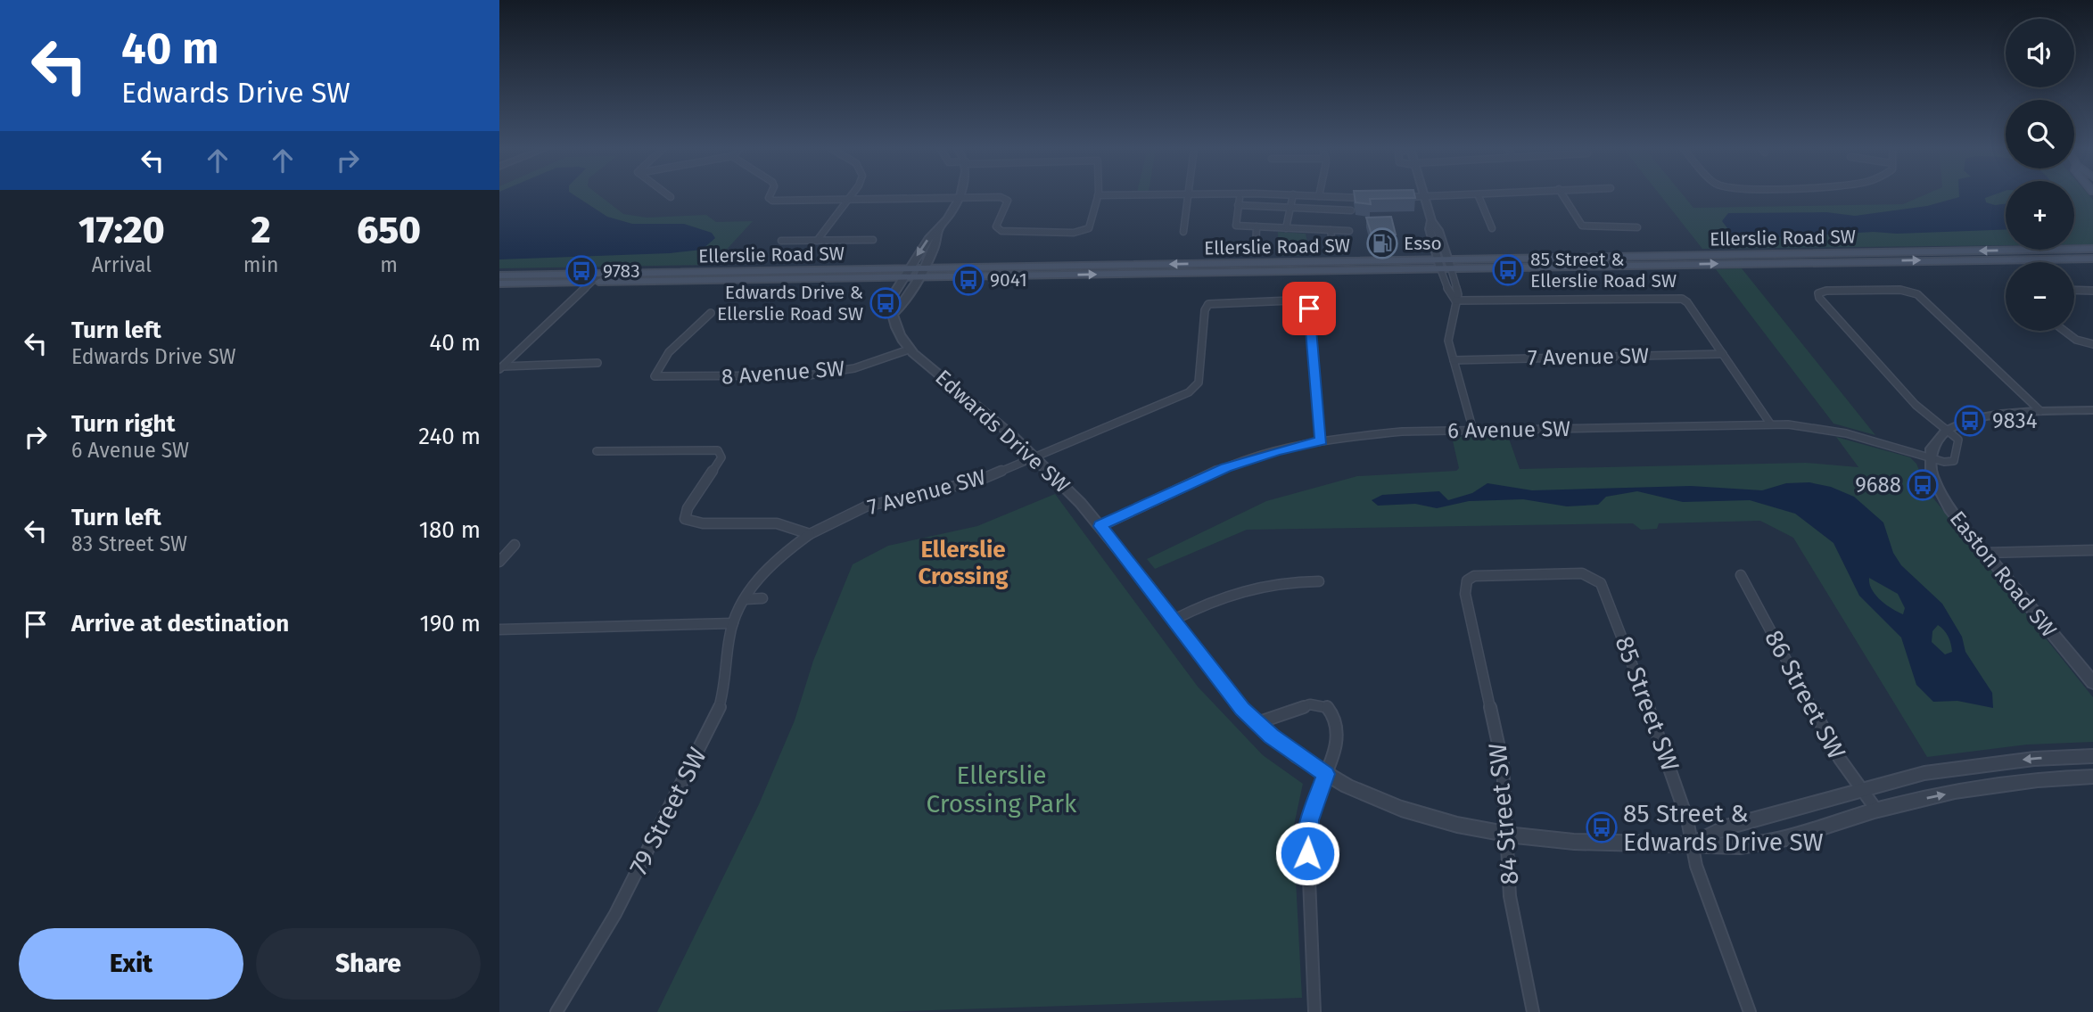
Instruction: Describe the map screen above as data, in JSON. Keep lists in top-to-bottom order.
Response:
{
  "streets": {
    "main road": ["Ellerslie Road SW"],
    "street": [
      "7 Avenue SW",
      "8 Avenue SW",
      "6 Avenue SW",
      "Edwards Drive SW",
      "Easton Road SW",
      "86 Street SW",
      "85 Street SW",
      "79 Street SW",
      "84 Street SW"
    ]
  },
  "crossings": [
    ["Ellerslie Road SW", "Edwards Drive SW"],
    ["7 Avenue SW", "6 Avenue SW"],
    ["7 Avenue SW", "Edwards Drive SW"],
    ["7 Avenue SW", "79 Street SW"],
    ["8 Avenue SW", "Edwards Drive SW"],
    ["6 Avenue SW", "Edwards Drive SW"],
    ["6 Avenue SW", "Easton Road SW"],
    ["Edwards Drive SW", "86 Street SW"],
    ["Edwards Drive SW", "85 Street SW"],
    ["Edwards Drive SW", "84 Street SW"],
    ["85 Street SW", "84 Street SW"]
  ],
  "districts": ["Ellerslie Crossing"],
  "parks": ["Ellerslie Crossing Park"],
  "places": {
    "fuel station": ["Esso"],
    "bus stop": [
      "85 Street & Ellerslie Road SW",
      "9783",
      "9041",
      "Edwards Drive & Ellerslie Road SW",
      "9834",
      "9688",
      "85 Street & Edwards Drive SW"
    ]
  },
  "page": {
    "turn": ["40 m", "Edwards Drive SW"],
    "map_buttons": ["+", "−"],
    "eta": [
      "17:20",
      "Arrival",
      "2",
      "min",
      "650",
      "m"
    ],
    "list": [
      {
        "name": "Turn left",
        "note": "Edwards Drive SW",
        "value": "40 m"
      },
      {
        "name": "Turn right",
        "note": "6 Avenue SW",
        "value": "240 m"
      },
      {
        "name": "Turn left",
        "note": "83 Street SW",
        "value": "180 m"
      },
      {
        "name": "Arrive at destination",
        "value": "190 m"
      }
    ],
    "buttons": ["Exit", "Share"]
  }
}
